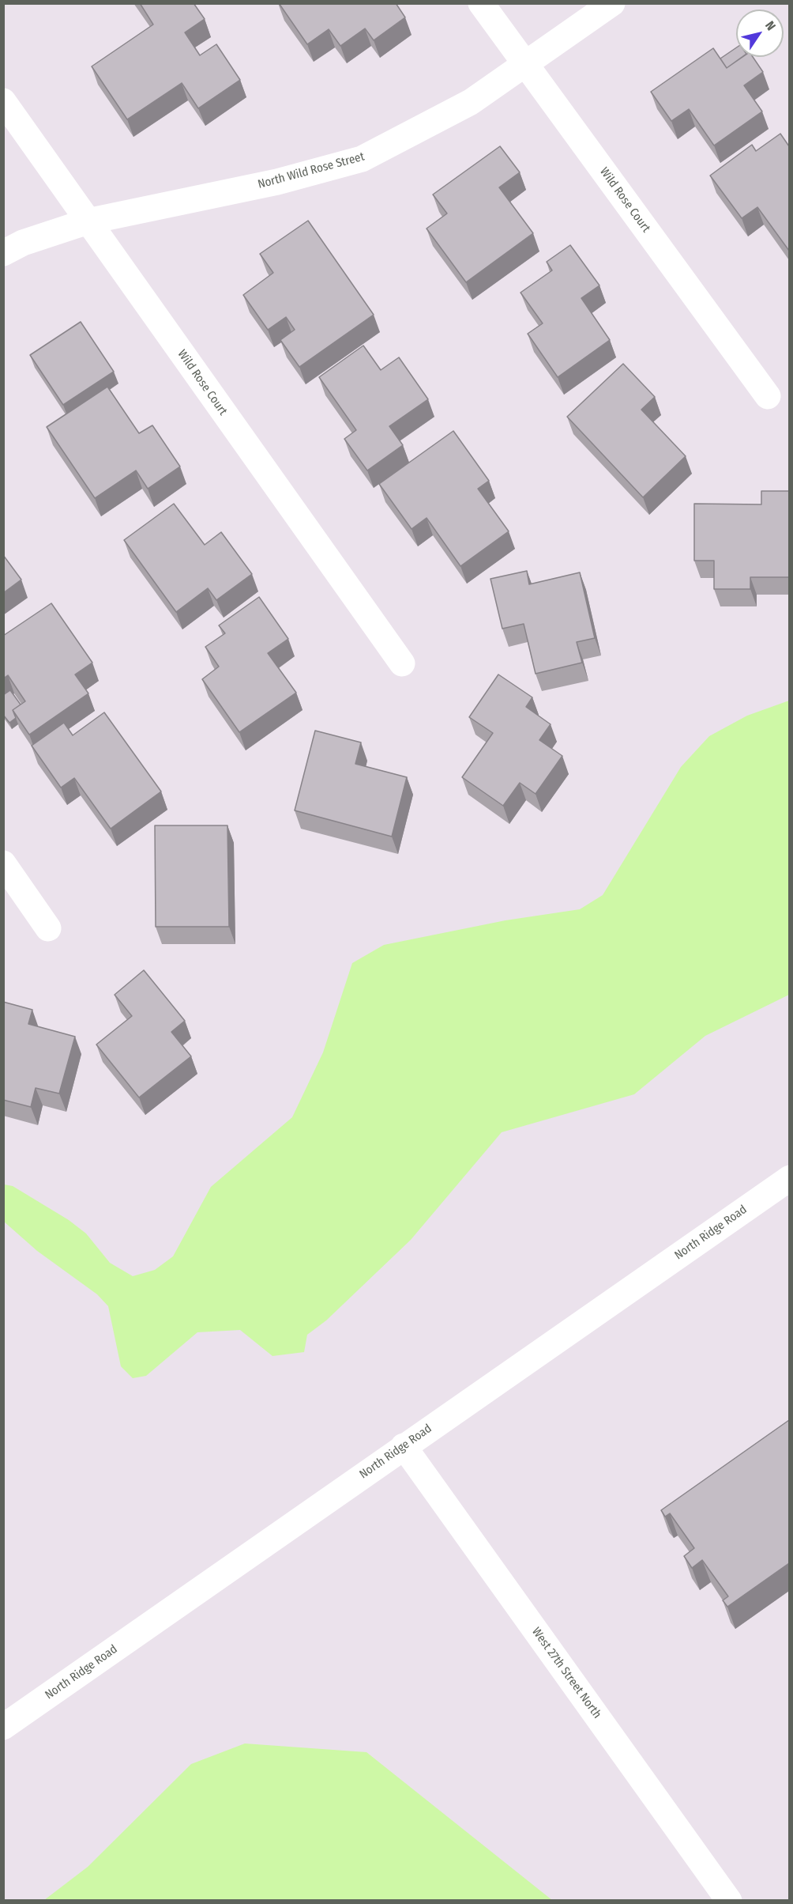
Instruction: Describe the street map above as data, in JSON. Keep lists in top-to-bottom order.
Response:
{
  "streets": {
    "street": [
      "North Wild Rose Street",
      "Wild Rose Court",
      "North Ridge Road",
      "West 27th Street North"
    ]
  },
  "crossings": [
    ["North Wild Rose Street", "Wild Rose Court"],
    ["North Ridge Road", "West 27th Street North"]
  ],
  "north": "top right"
}
